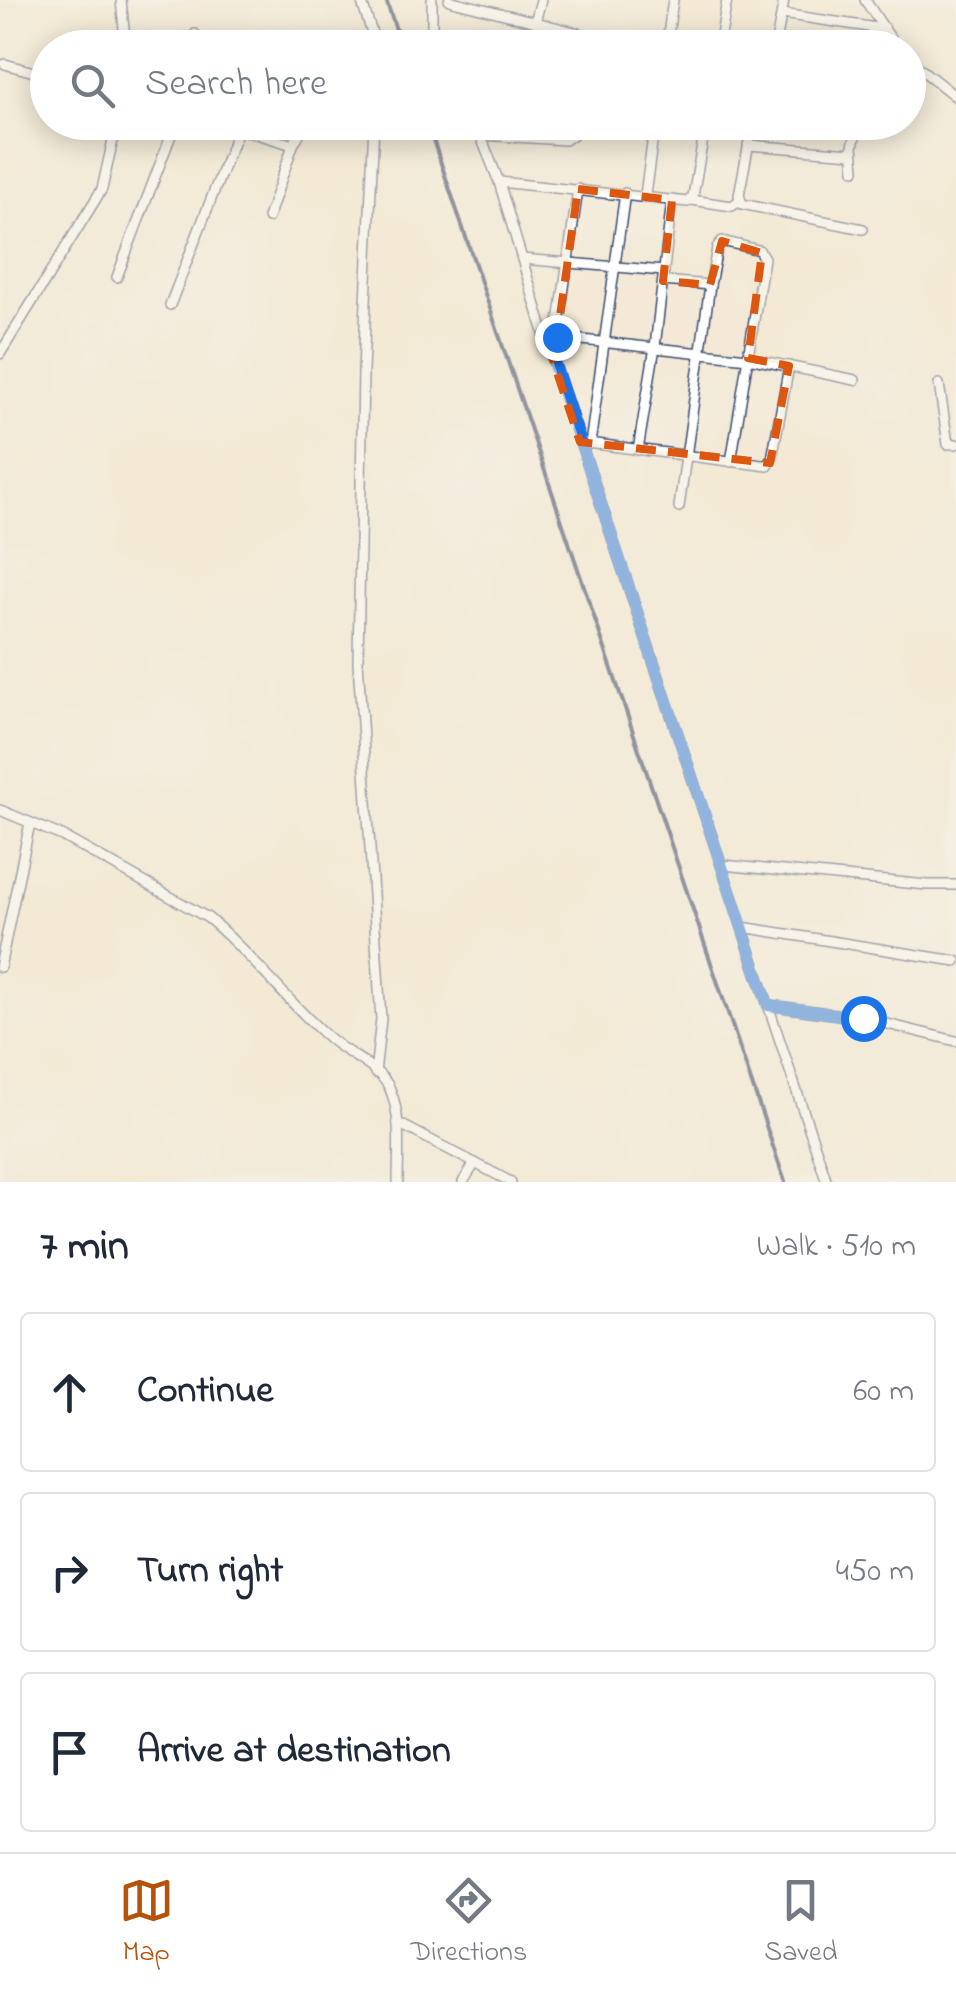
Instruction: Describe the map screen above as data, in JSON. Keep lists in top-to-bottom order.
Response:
{
  "page": {
    "search": "Search here",
    "heading": ["7 min", "Walk · 510 m"],
    "list": [
      ["Continue", "60 m"],
      ["Turn right", "450 m"],
      "Arrive at destination"
    ],
    "nav": ["Map", "Directions", "Saved"]
  }
}
